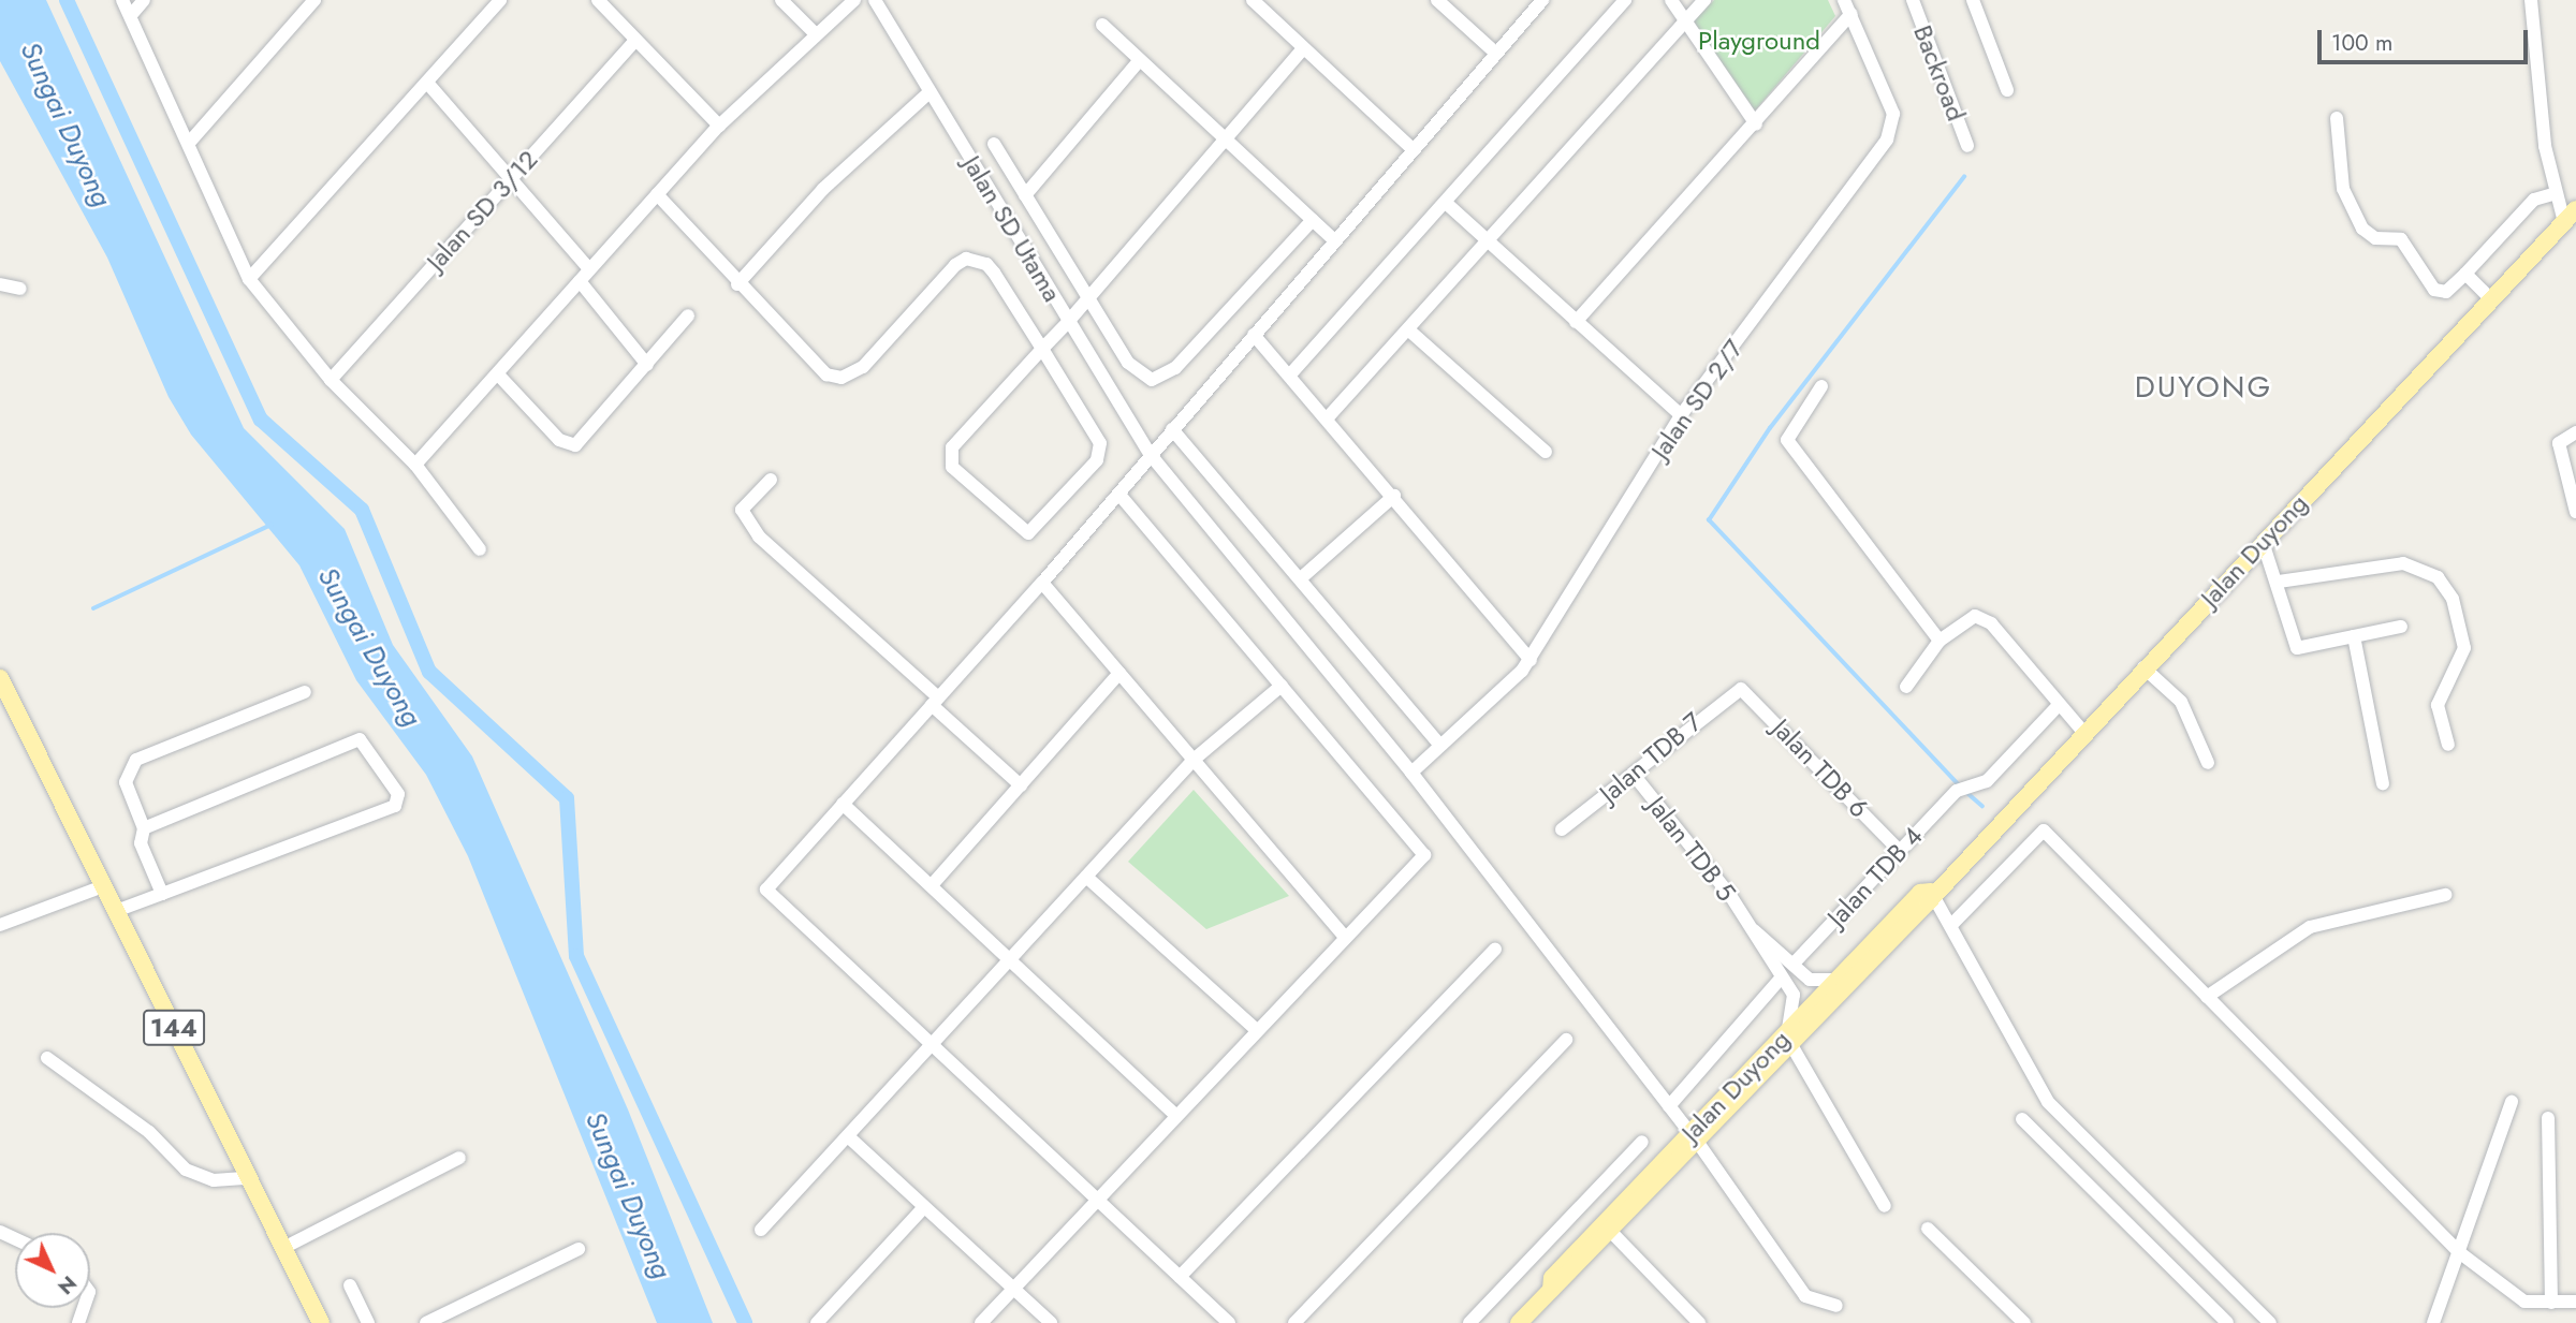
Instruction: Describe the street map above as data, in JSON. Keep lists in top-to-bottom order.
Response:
{
  "streets": {
    "main road": ["Jalan Duyong", "144"],
    "street": [
      "Backroad",
      "Jalan SD 3/12",
      "Jalan SD Utama",
      "Jalan SD 2/7",
      "Jalan TDB 7",
      "Jalan TDB 6",
      "Jalan TDB 5",
      "Jalan TDB 4"
    ]
  },
  "crossings": [
    ["Jalan SD Utama", "Jalan SD 2/7"],
    ["Jalan SD Utama", "Jalan Duyong"],
    ["Jalan TDB 7", "Jalan TDB 6"],
    ["Jalan TDB 7", "Jalan TDB 5"],
    ["Jalan TDB 6", "Jalan TDB 4"]
  ],
  "districts": ["DUYONG"],
  "water": ["Sungai Duyong"],
  "parks": ["Playground"],
  "scale_bar": "100 m",
  "north": "bottom right"
}
